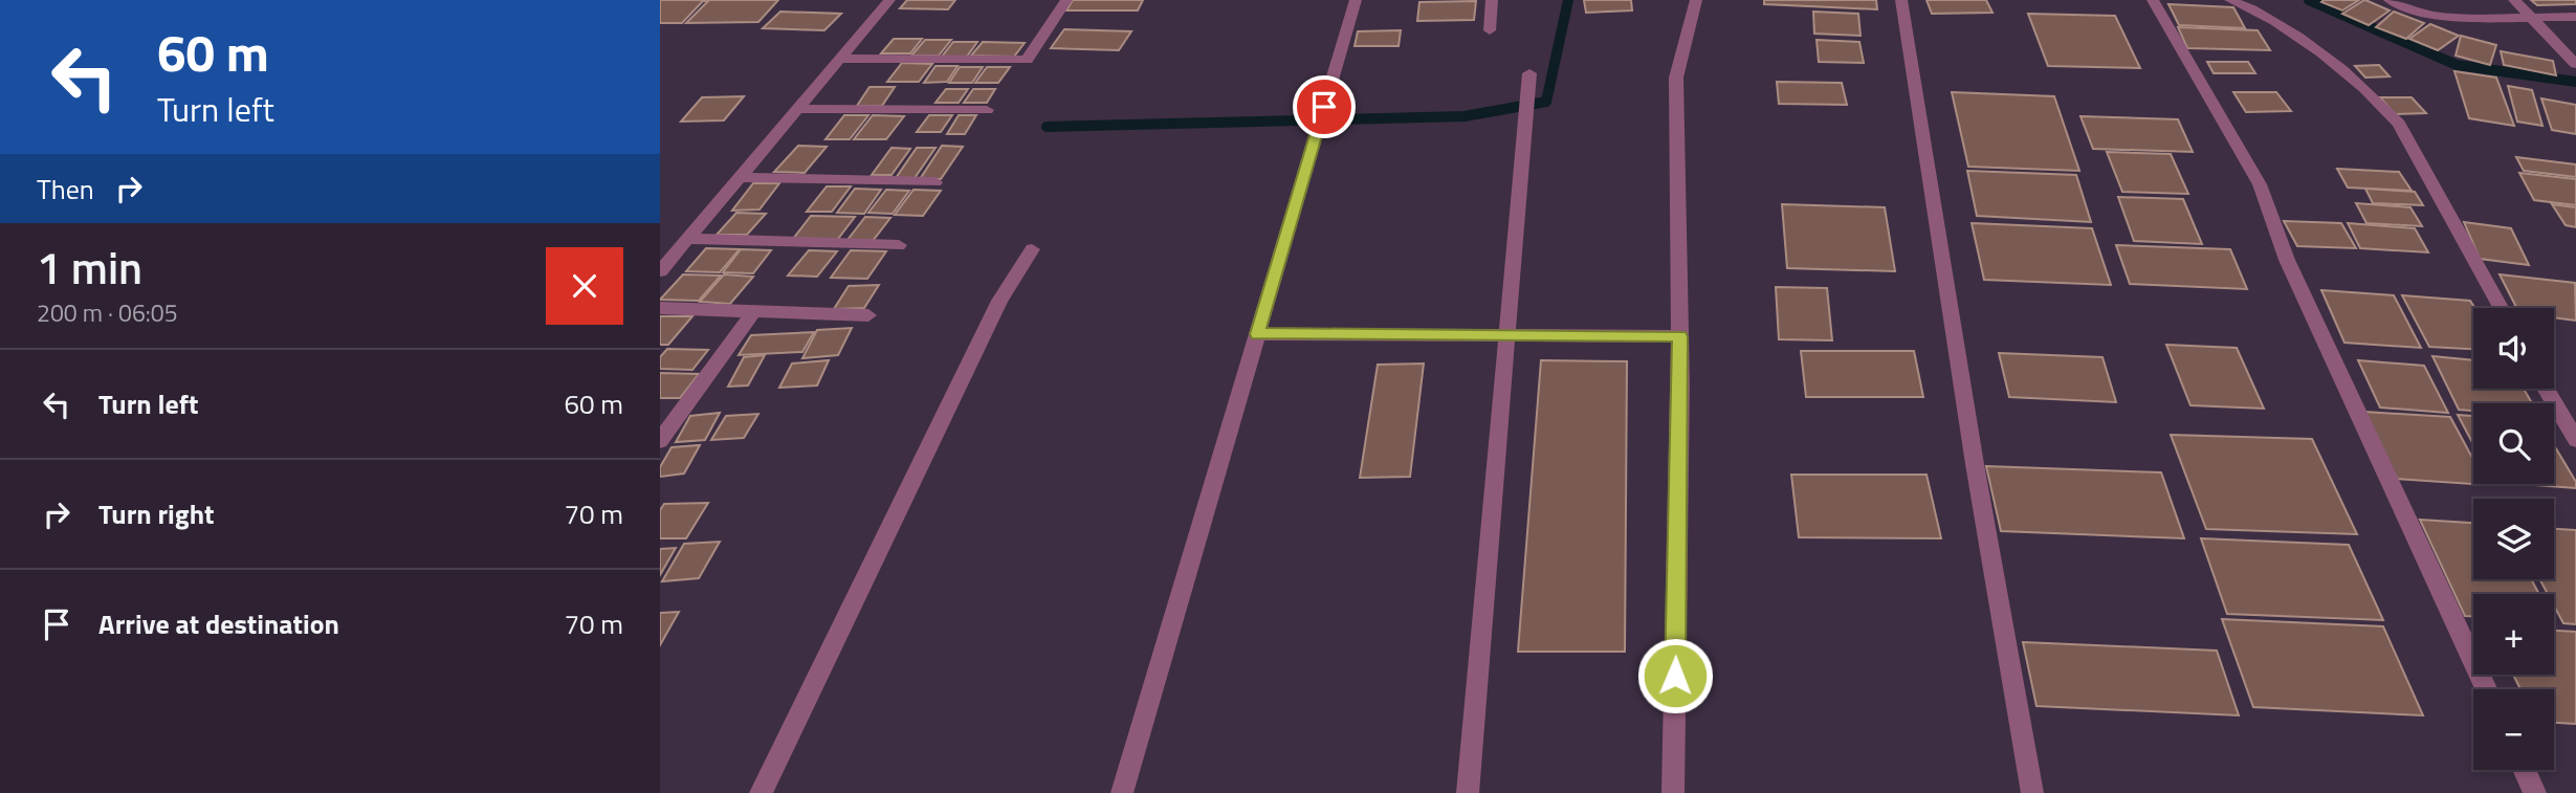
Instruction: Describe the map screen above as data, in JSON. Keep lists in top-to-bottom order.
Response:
{
  "page": {
    "turn": ["60 m", "Turn left"],
    "then": "Then",
    "heading": ["1 min", "200 m · 06:05"],
    "map_buttons": ["+", "−"],
    "list": [
      {
        "name": "Turn left",
        "value": "60 m"
      },
      {
        "name": "Turn right",
        "value": "70 m"
      },
      {
        "name": "Arrive at destination",
        "value": "70 m"
      }
    ]
  }
}
